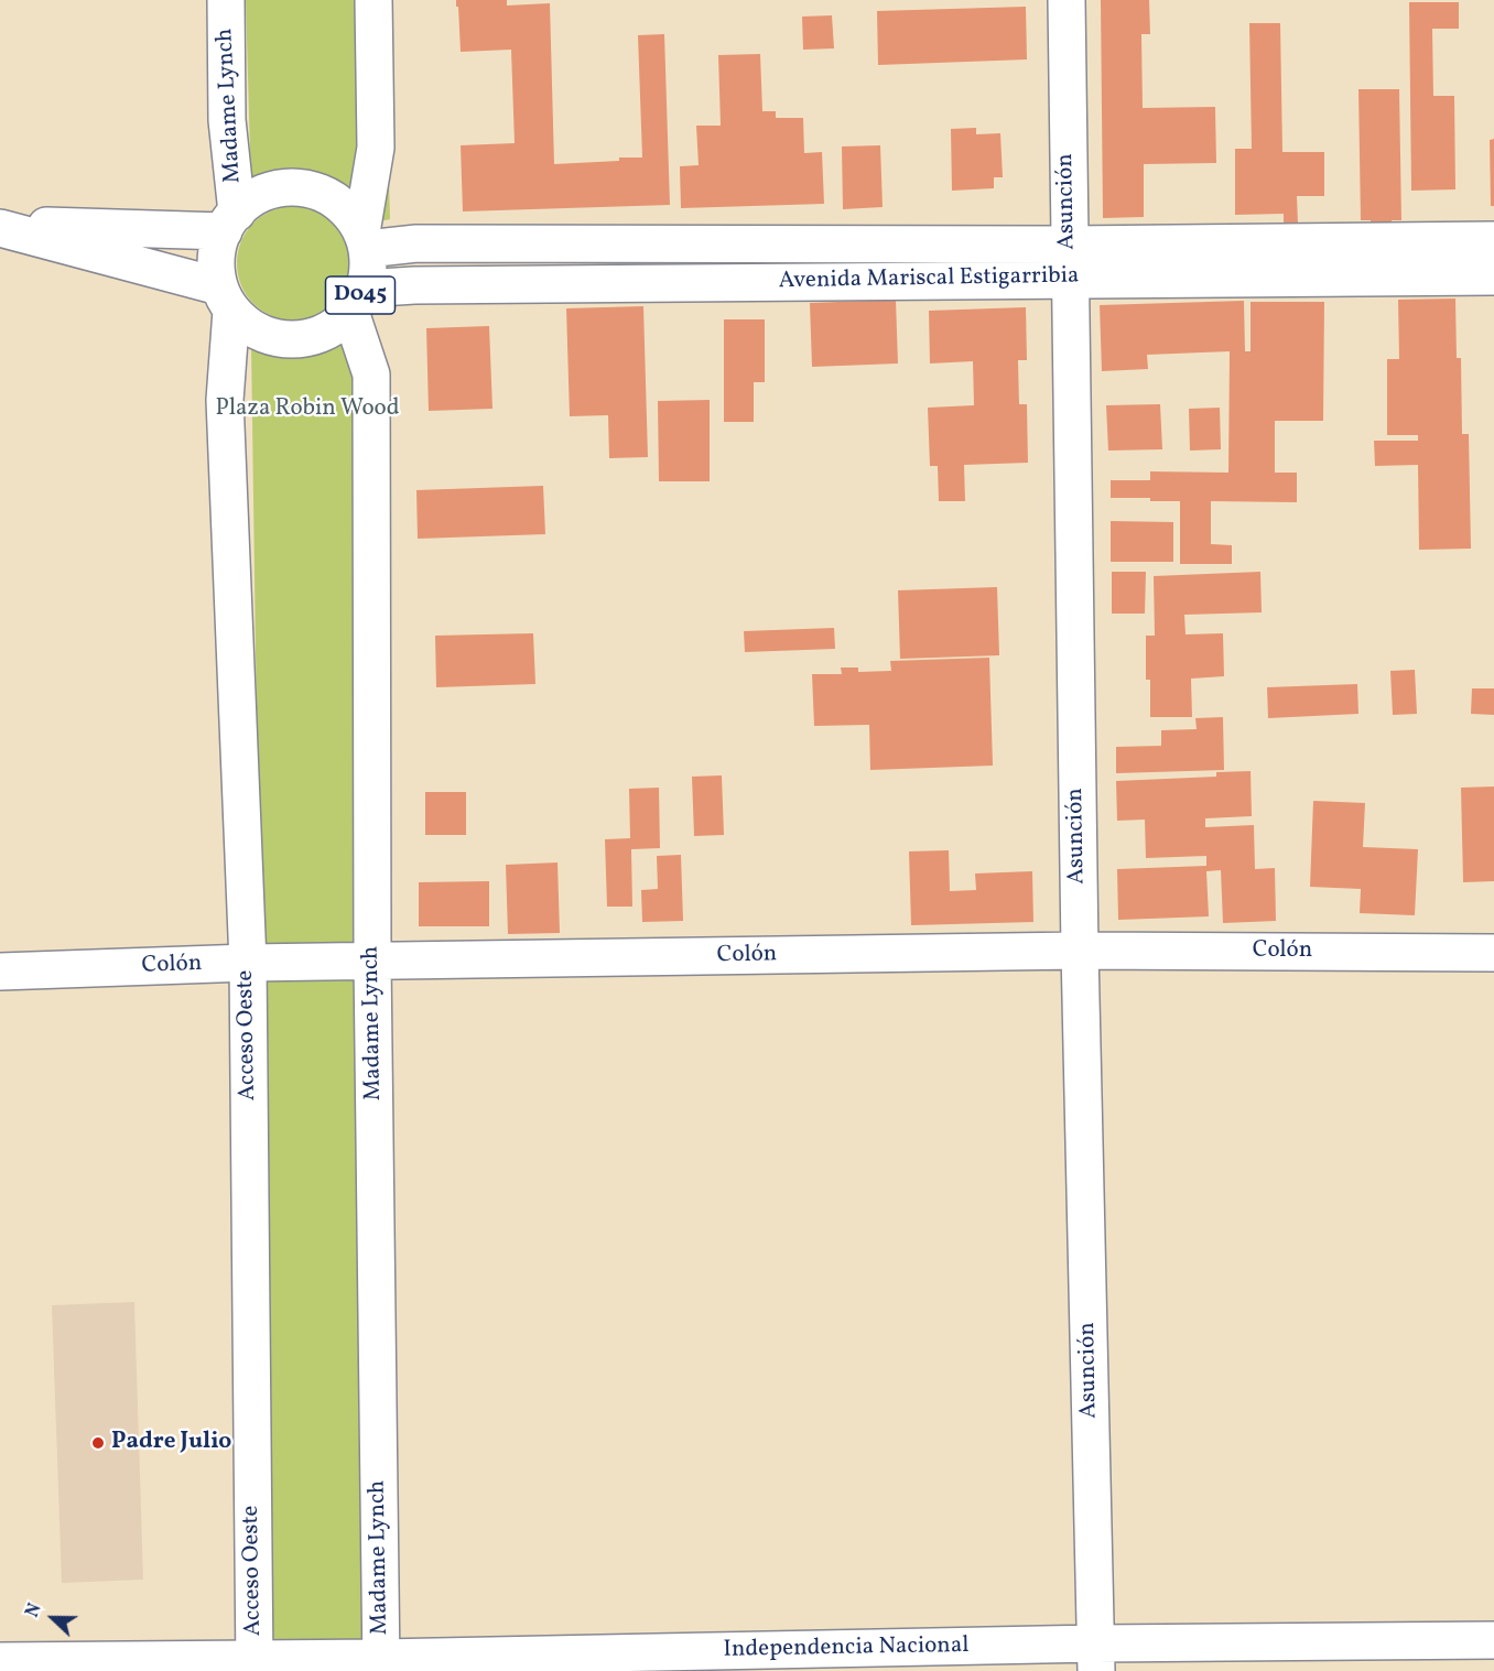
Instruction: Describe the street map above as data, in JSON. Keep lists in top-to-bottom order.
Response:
{
  "streets": {
    "street": [
      "Madame Lynch",
      "Asunción",
      "Avenida Mariscal Estigarribia",
      "D045",
      "Colón",
      "Acceso Oeste",
      "Independencia Nacional"
    ]
  },
  "crossings": [
    ["Madame Lynch", "Avenida Mariscal Estigarribia"],
    ["Madame Lynch", "D045"],
    ["Madame Lynch", "Colón"],
    ["Madame Lynch", "Acceso Oeste"],
    ["Madame Lynch", "Independencia Nacional"],
    ["Asunción", "Avenida Mariscal Estigarribia"],
    ["Asunción", "Colón"],
    ["Asunción", "Independencia Nacional"],
    ["Avenida Mariscal Estigarribia", "D045"],
    ["Avenida Mariscal Estigarribia", "Acceso Oeste"],
    ["D045", "Acceso Oeste"],
    ["Colón", "Acceso Oeste"],
    ["Acceso Oeste", "Independencia Nacional"]
  ],
  "parks": ["Plaza Robin Wood"],
  "places": ["Padre Julio"],
  "north": "left"
}
